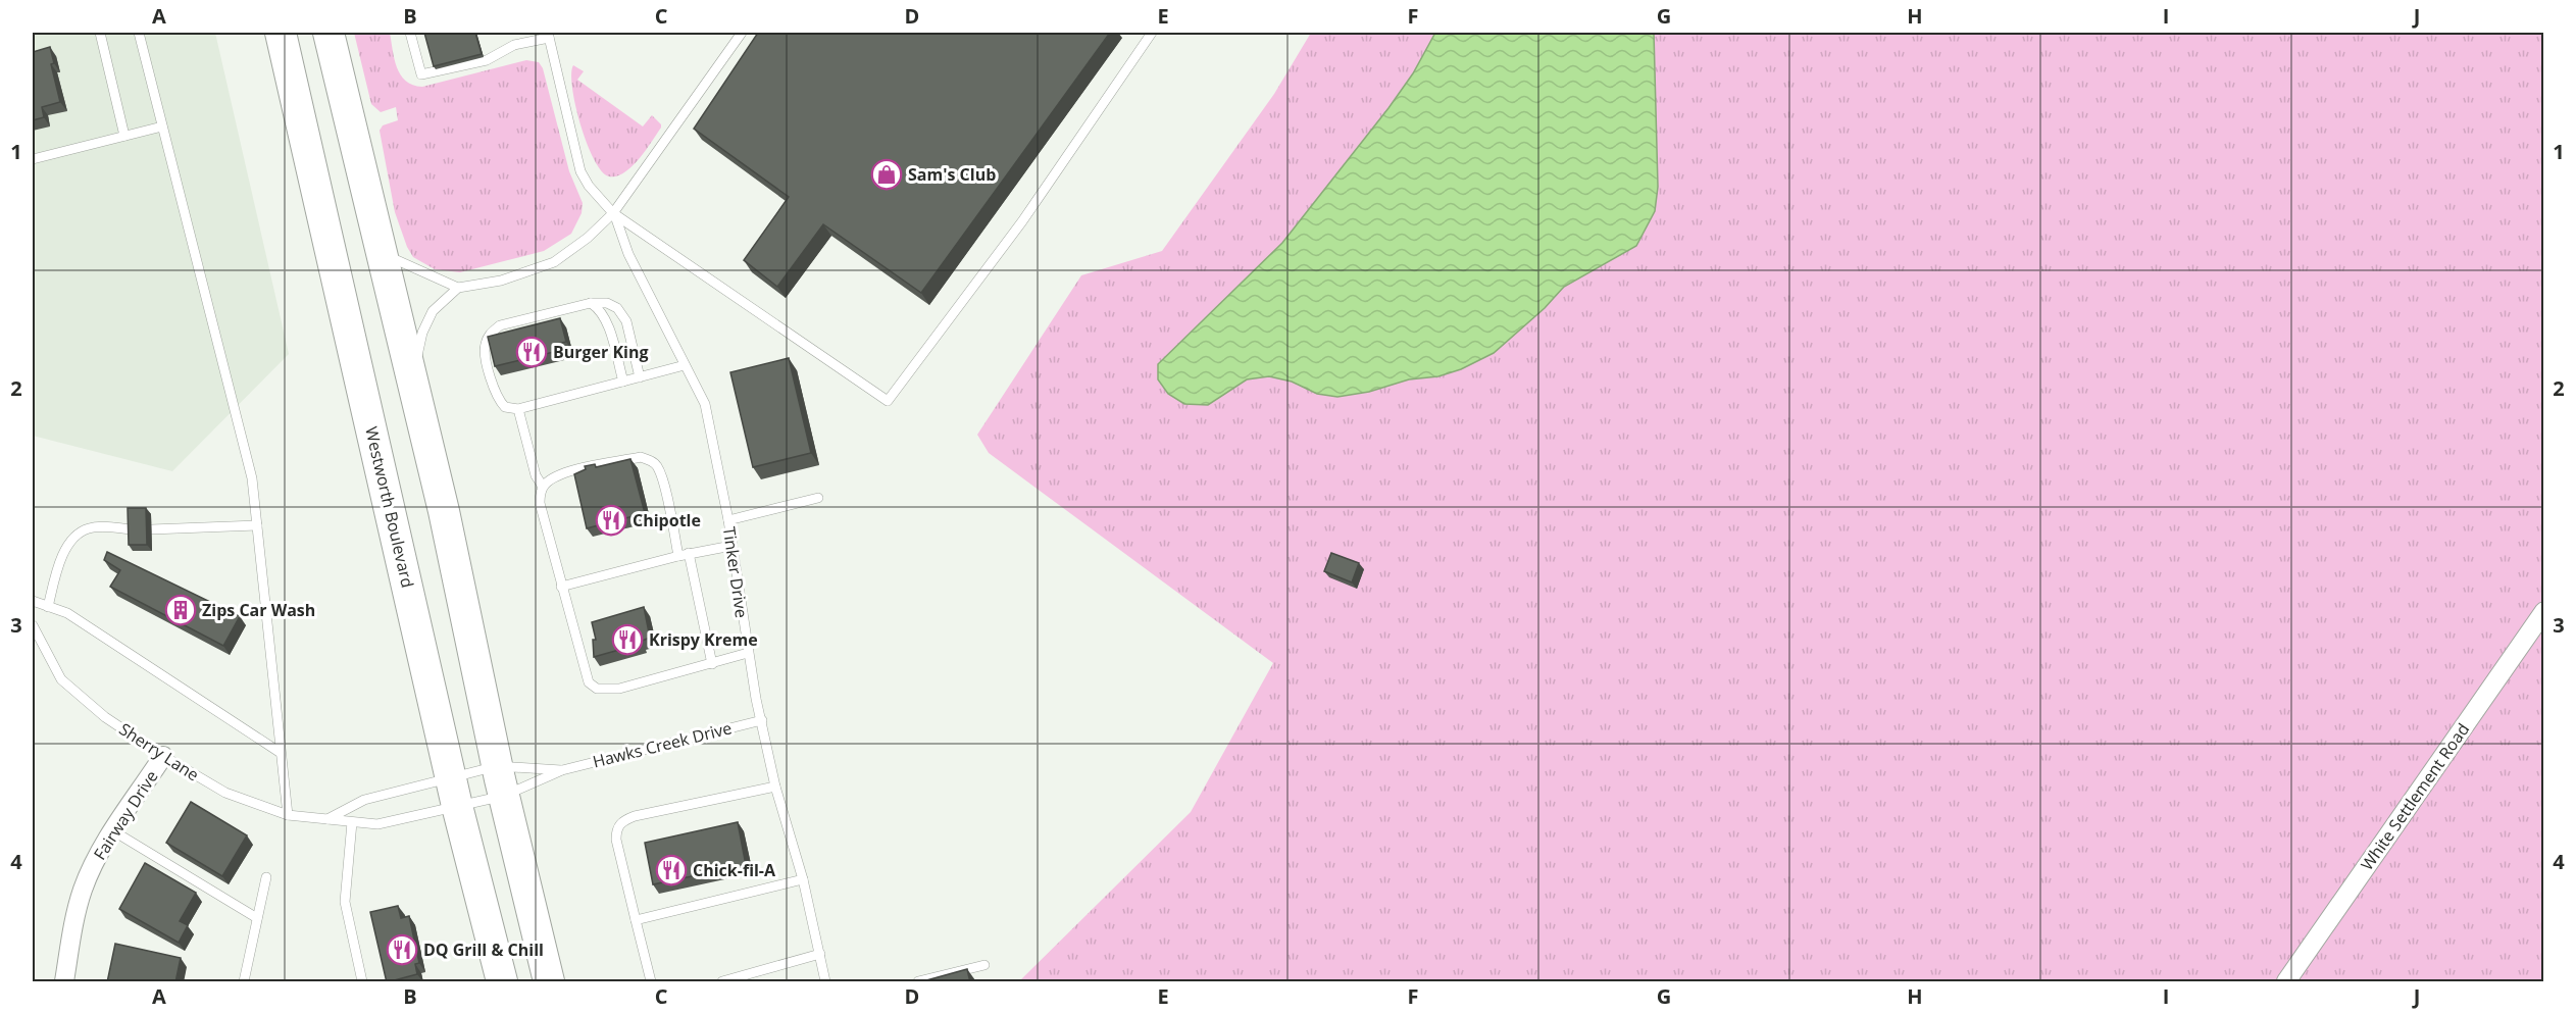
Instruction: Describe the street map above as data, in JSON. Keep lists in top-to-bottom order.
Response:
{
  "streets": {
    "main road": ["Westworth Boulevard"],
    "street": ["White Settlement Road", "Fairway Drive"],
    "lane": ["Tinker Drive", "Hawks Creek Drive", "Sherry Lane"]
  },
  "crossings": [
    ["Westworth Boulevard", "Sherry Lane"],
    ["Tinker Drive", "Hawks Creek Drive"],
    ["Hawks Creek Drive", "Sherry Lane"],
    ["Sherry Lane", "Fairway Drive"]
  ],
  "places": {
    "shop": ["Sam's Club"],
    "restaurant": [
      "Burger King",
      "Chipotle",
      "Krispy Kreme",
      "Chick-fil-A",
      "DQ Grill & Chill"
    ],
    "building": ["Zips Car Wash"]
  },
  "grid": {
    "columns": [
      "A",
      "B",
      "C",
      "D",
      "E",
      "F",
      "G",
      "H",
      "I",
      "J"
    ],
    "rows": [
      "1",
      "2",
      "3",
      "4"
    ]
  }
}
